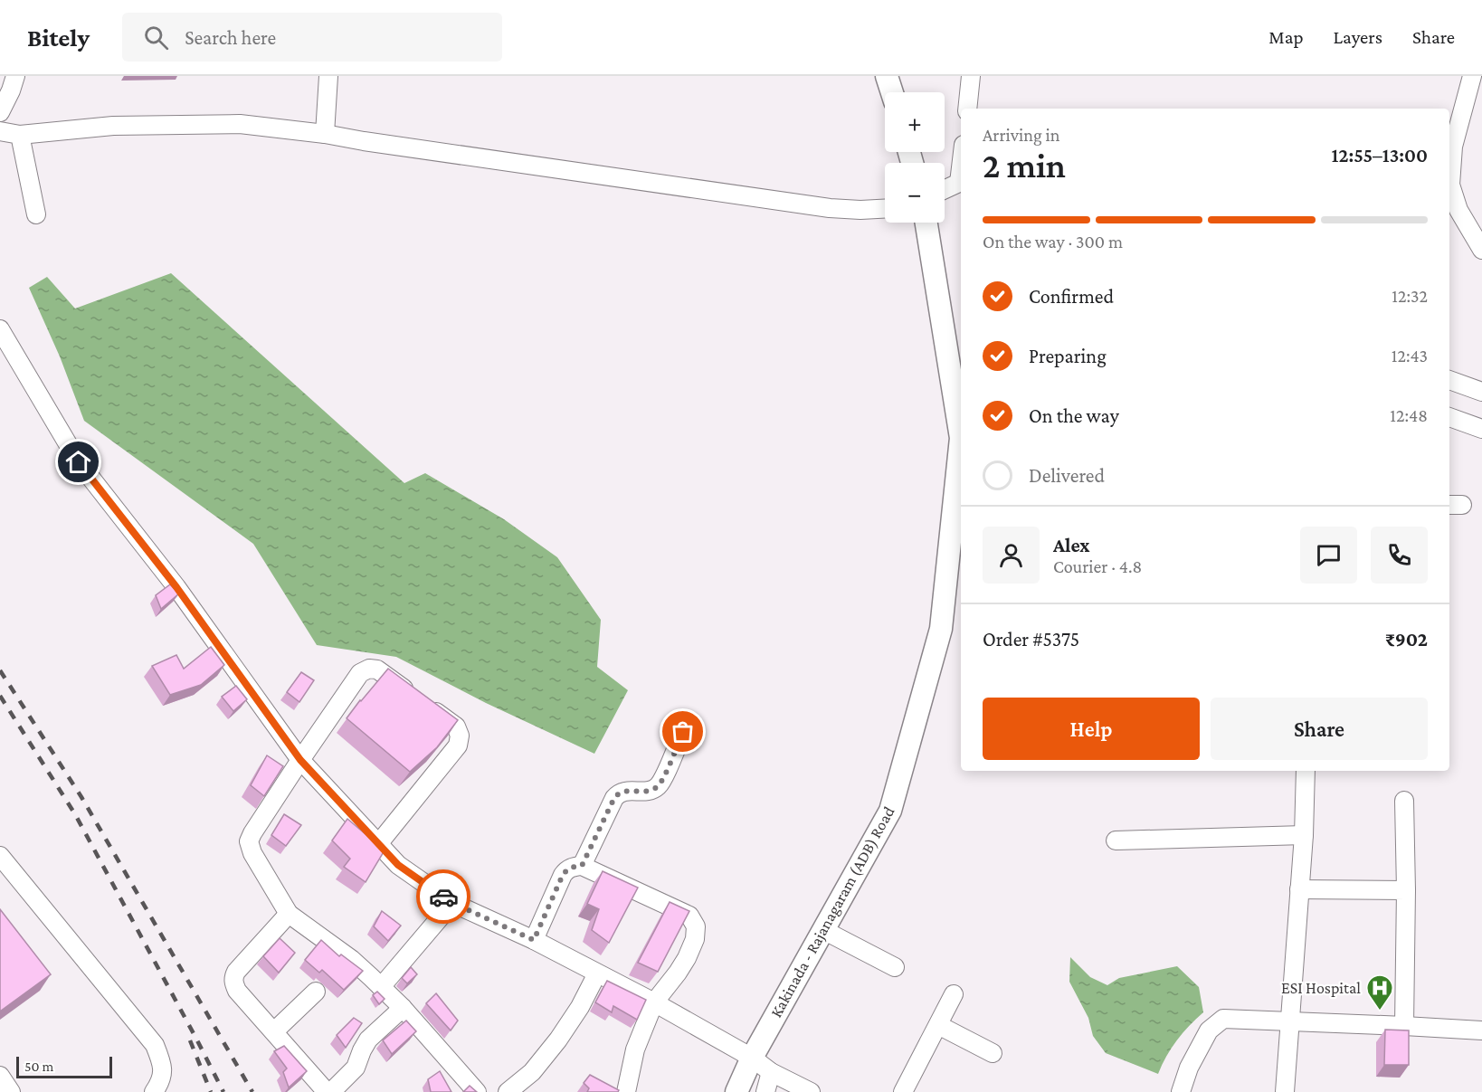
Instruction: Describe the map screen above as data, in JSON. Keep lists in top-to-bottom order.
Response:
{
  "streets": {
    "main road": ["Kakinada - Rajanagaram (ADB) Road"]
  },
  "places": {
    "hospital": ["ESI Hospital"]
  },
  "scale_bar": "50 m",
  "page": {
    "header": "Bitely",
    "search": "Search here",
    "nav": ["Map", "Layers", "Share"],
    "map_buttons": ["+", "−"],
    "heading": ["2 min", "Arriving in", "12:55–13:00"],
    "panel": [
      "Alex",
      "Courier · 4.8",
      "Order #5375",
      "₹902"
    ],
    "bar": "On the way · 300 m",
    "list": [
      ["Confirmed", "12:32"],
      ["Preparing", "12:43"],
      ["On the way", "12:48"],
      "Delivered"
    ],
    "buttons": ["Help", "Share"],
    "scale": "50 m"
  }
}
